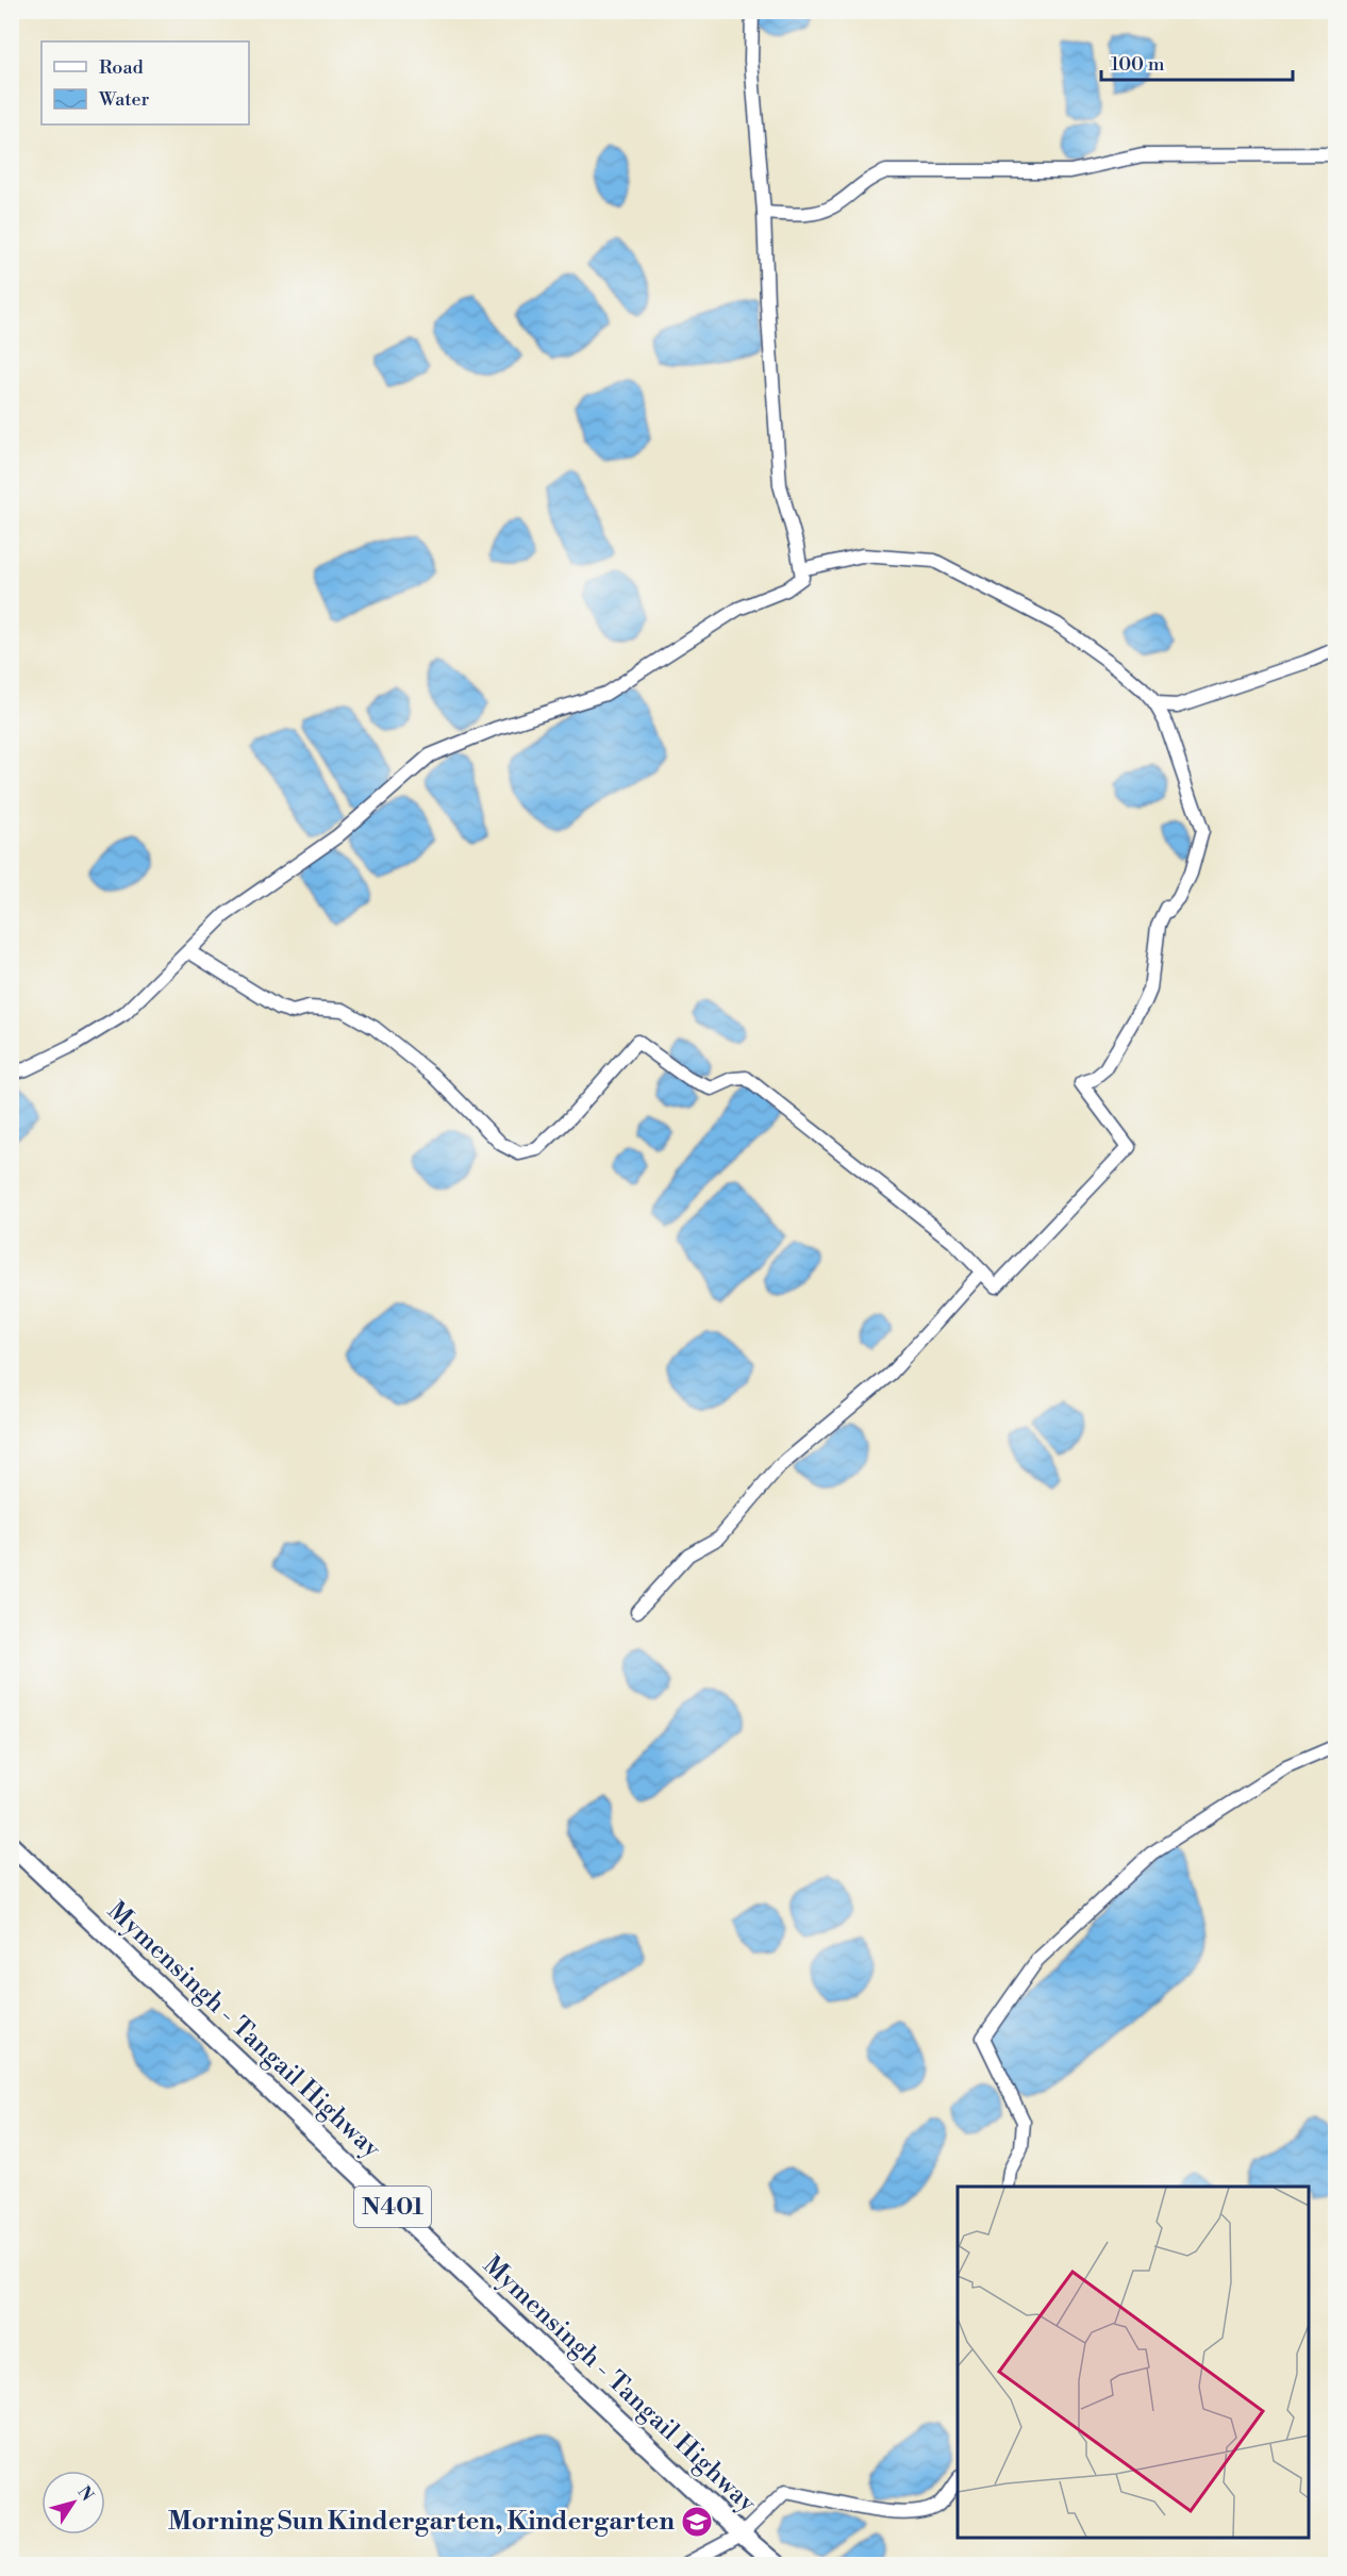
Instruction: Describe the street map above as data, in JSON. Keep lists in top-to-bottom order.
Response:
{
  "streets": {
    "highway": ["Mymensingh - Tangail Highway", "N401"]
  },
  "places": {
    "school or university": ["Morning Sun Kindergarten, Kindergarten"]
  },
  "legend": ["Road", "Water"],
  "scale_bar": "100 m",
  "north": "top right"
}
